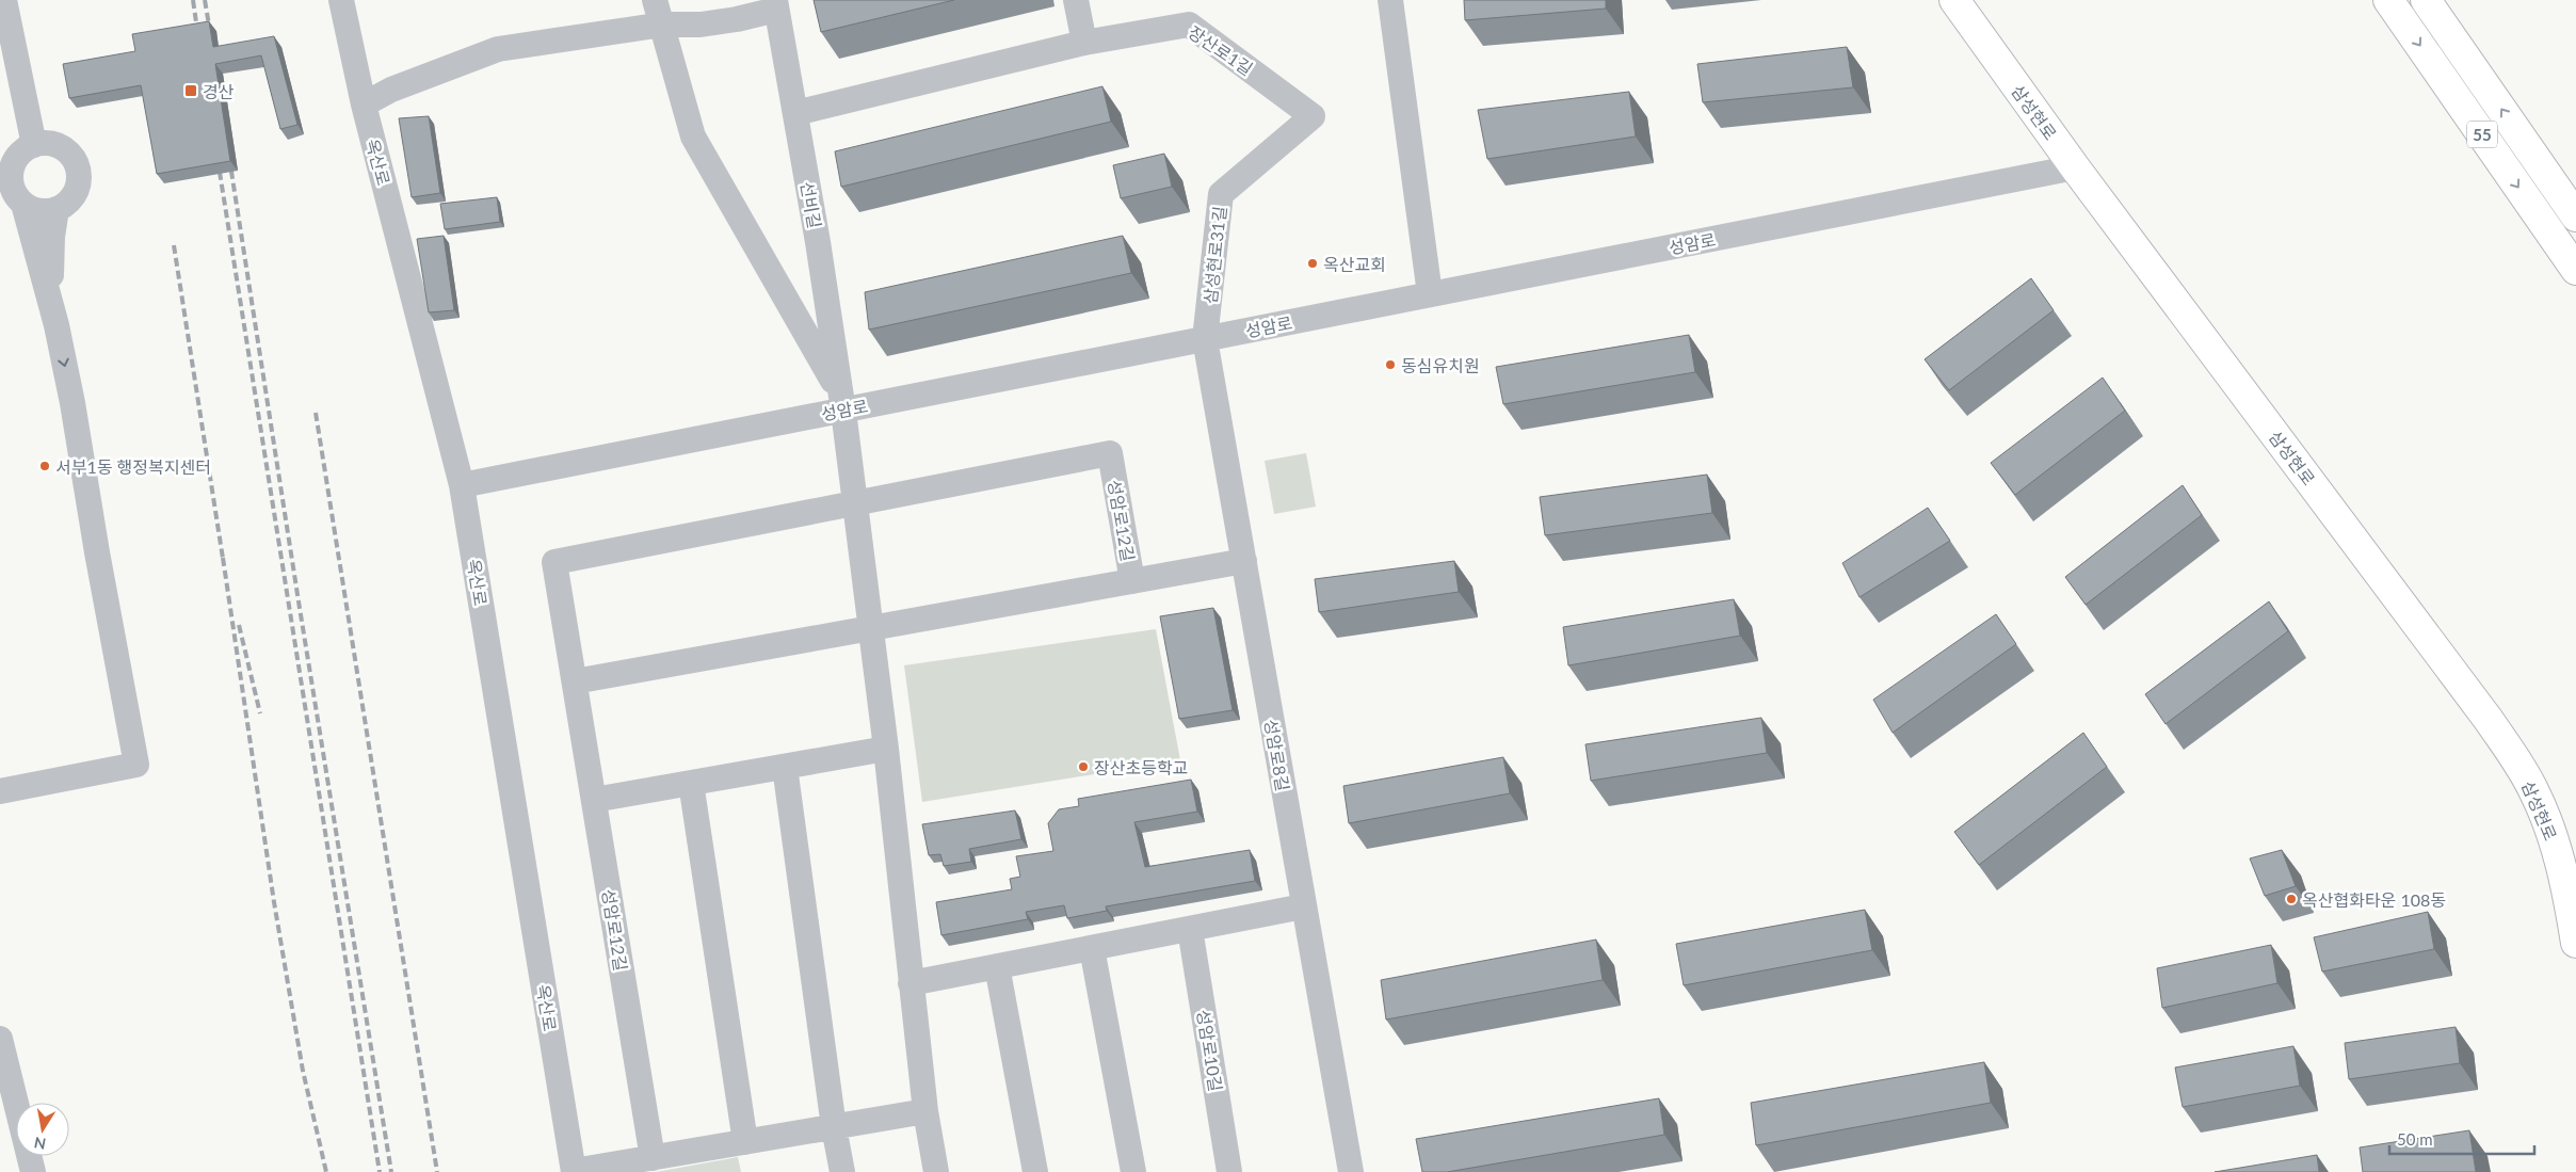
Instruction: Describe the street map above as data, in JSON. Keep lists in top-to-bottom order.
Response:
{
  "streets": {
    "main road": ["삼성현로", "55"],
    "street": [
      "장산로1길",
      "옥산로",
      "선비길",
      "성암로",
      "삼성현로31길",
      "성암로12길",
      "성암로8길",
      "성암로10길"
    ]
  },
  "crossings": [
    ["장산로1길", "선비길"],
    ["장산로1길", "삼성현로31길"],
    ["삼성현로", "성암로"],
    ["옥산로", "성암로"],
    ["선비길", "성암로"],
    ["성암로", "삼성현로31길"],
    ["성암로", "성암로8길"],
    ["삼성현로31길", "성암로8길"]
  ],
  "places": {
    "transit": ["경산"],
    "other": [
      "옥산교회",
      "동심유치원",
      "서부1동 행정복지센터",
      "장산초등학교",
      "옥산협화타운 108동"
    ]
  },
  "scale_bar": "50 m",
  "north": "bottom"
}
